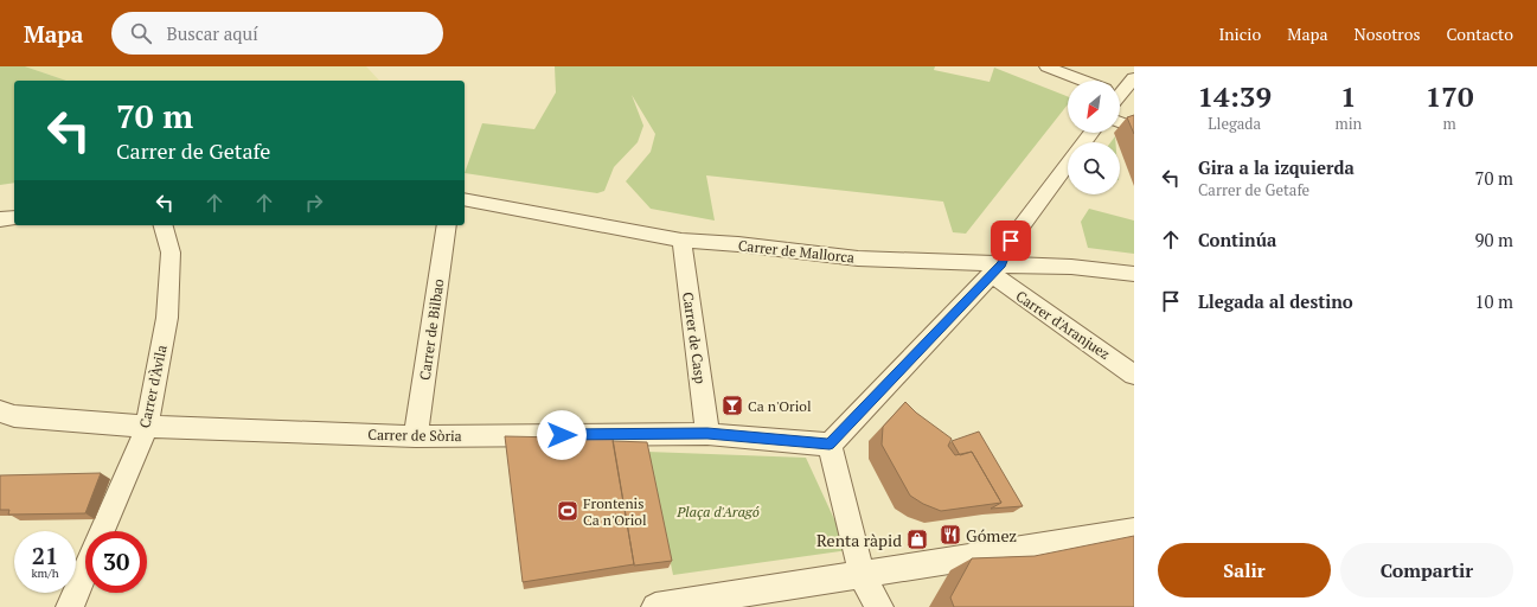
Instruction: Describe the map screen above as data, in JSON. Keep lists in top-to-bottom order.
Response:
{
  "streets": {
    "street": [
      "Carrer de Mallorca",
      "Carrer d'Aranjuez",
      "Carrer de Bilbao",
      "Carrer de Casp",
      "Carrer d'Àvila",
      "Carrer de Sòria"
    ]
  },
  "crossings": [
    ["Carrer de Mallorca", "Carrer d'Aranjuez"],
    ["Carrer de Mallorca", "Carrer de Casp"],
    ["Carrer de Bilbao", "Carrer de Sòria"],
    ["Carrer de Casp", "Carrer de Sòria"],
    ["Carrer d'Àvila", "Carrer de Sòria"]
  ],
  "parks": ["Plaça d'Aragó"],
  "places": {
    "bar": ["Ca n'Oriol"],
    "sports": ["Frontenis Ca n'Oriol"],
    "restaurant": ["Gómez"],
    "shop": ["Renta ràpid"]
  },
  "north": "bottom left",
  "page": {
    "header": "Mapa",
    "search": "Buscar aquí",
    "nav": [
      "Inicio",
      "Mapa",
      "Nosotros",
      "Contacto"
    ],
    "eta": [
      "14:39",
      "Llegada",
      "1",
      "min",
      "170",
      "m"
    ],
    "turn": ["70 m", "Carrer de Getafe"],
    "list": [
      {
        "name": "Gira a la izquierda",
        "note": "Carrer de Getafe",
        "value": "70 m"
      },
      {
        "name": "Continúa",
        "value": "90 m"
      },
      {
        "name": "Llegada al destino",
        "value": "10 m"
      }
    ],
    "speed": "21 km/h",
    "limit": "30",
    "buttons": ["Salir", "Compartir"]
  }
}
